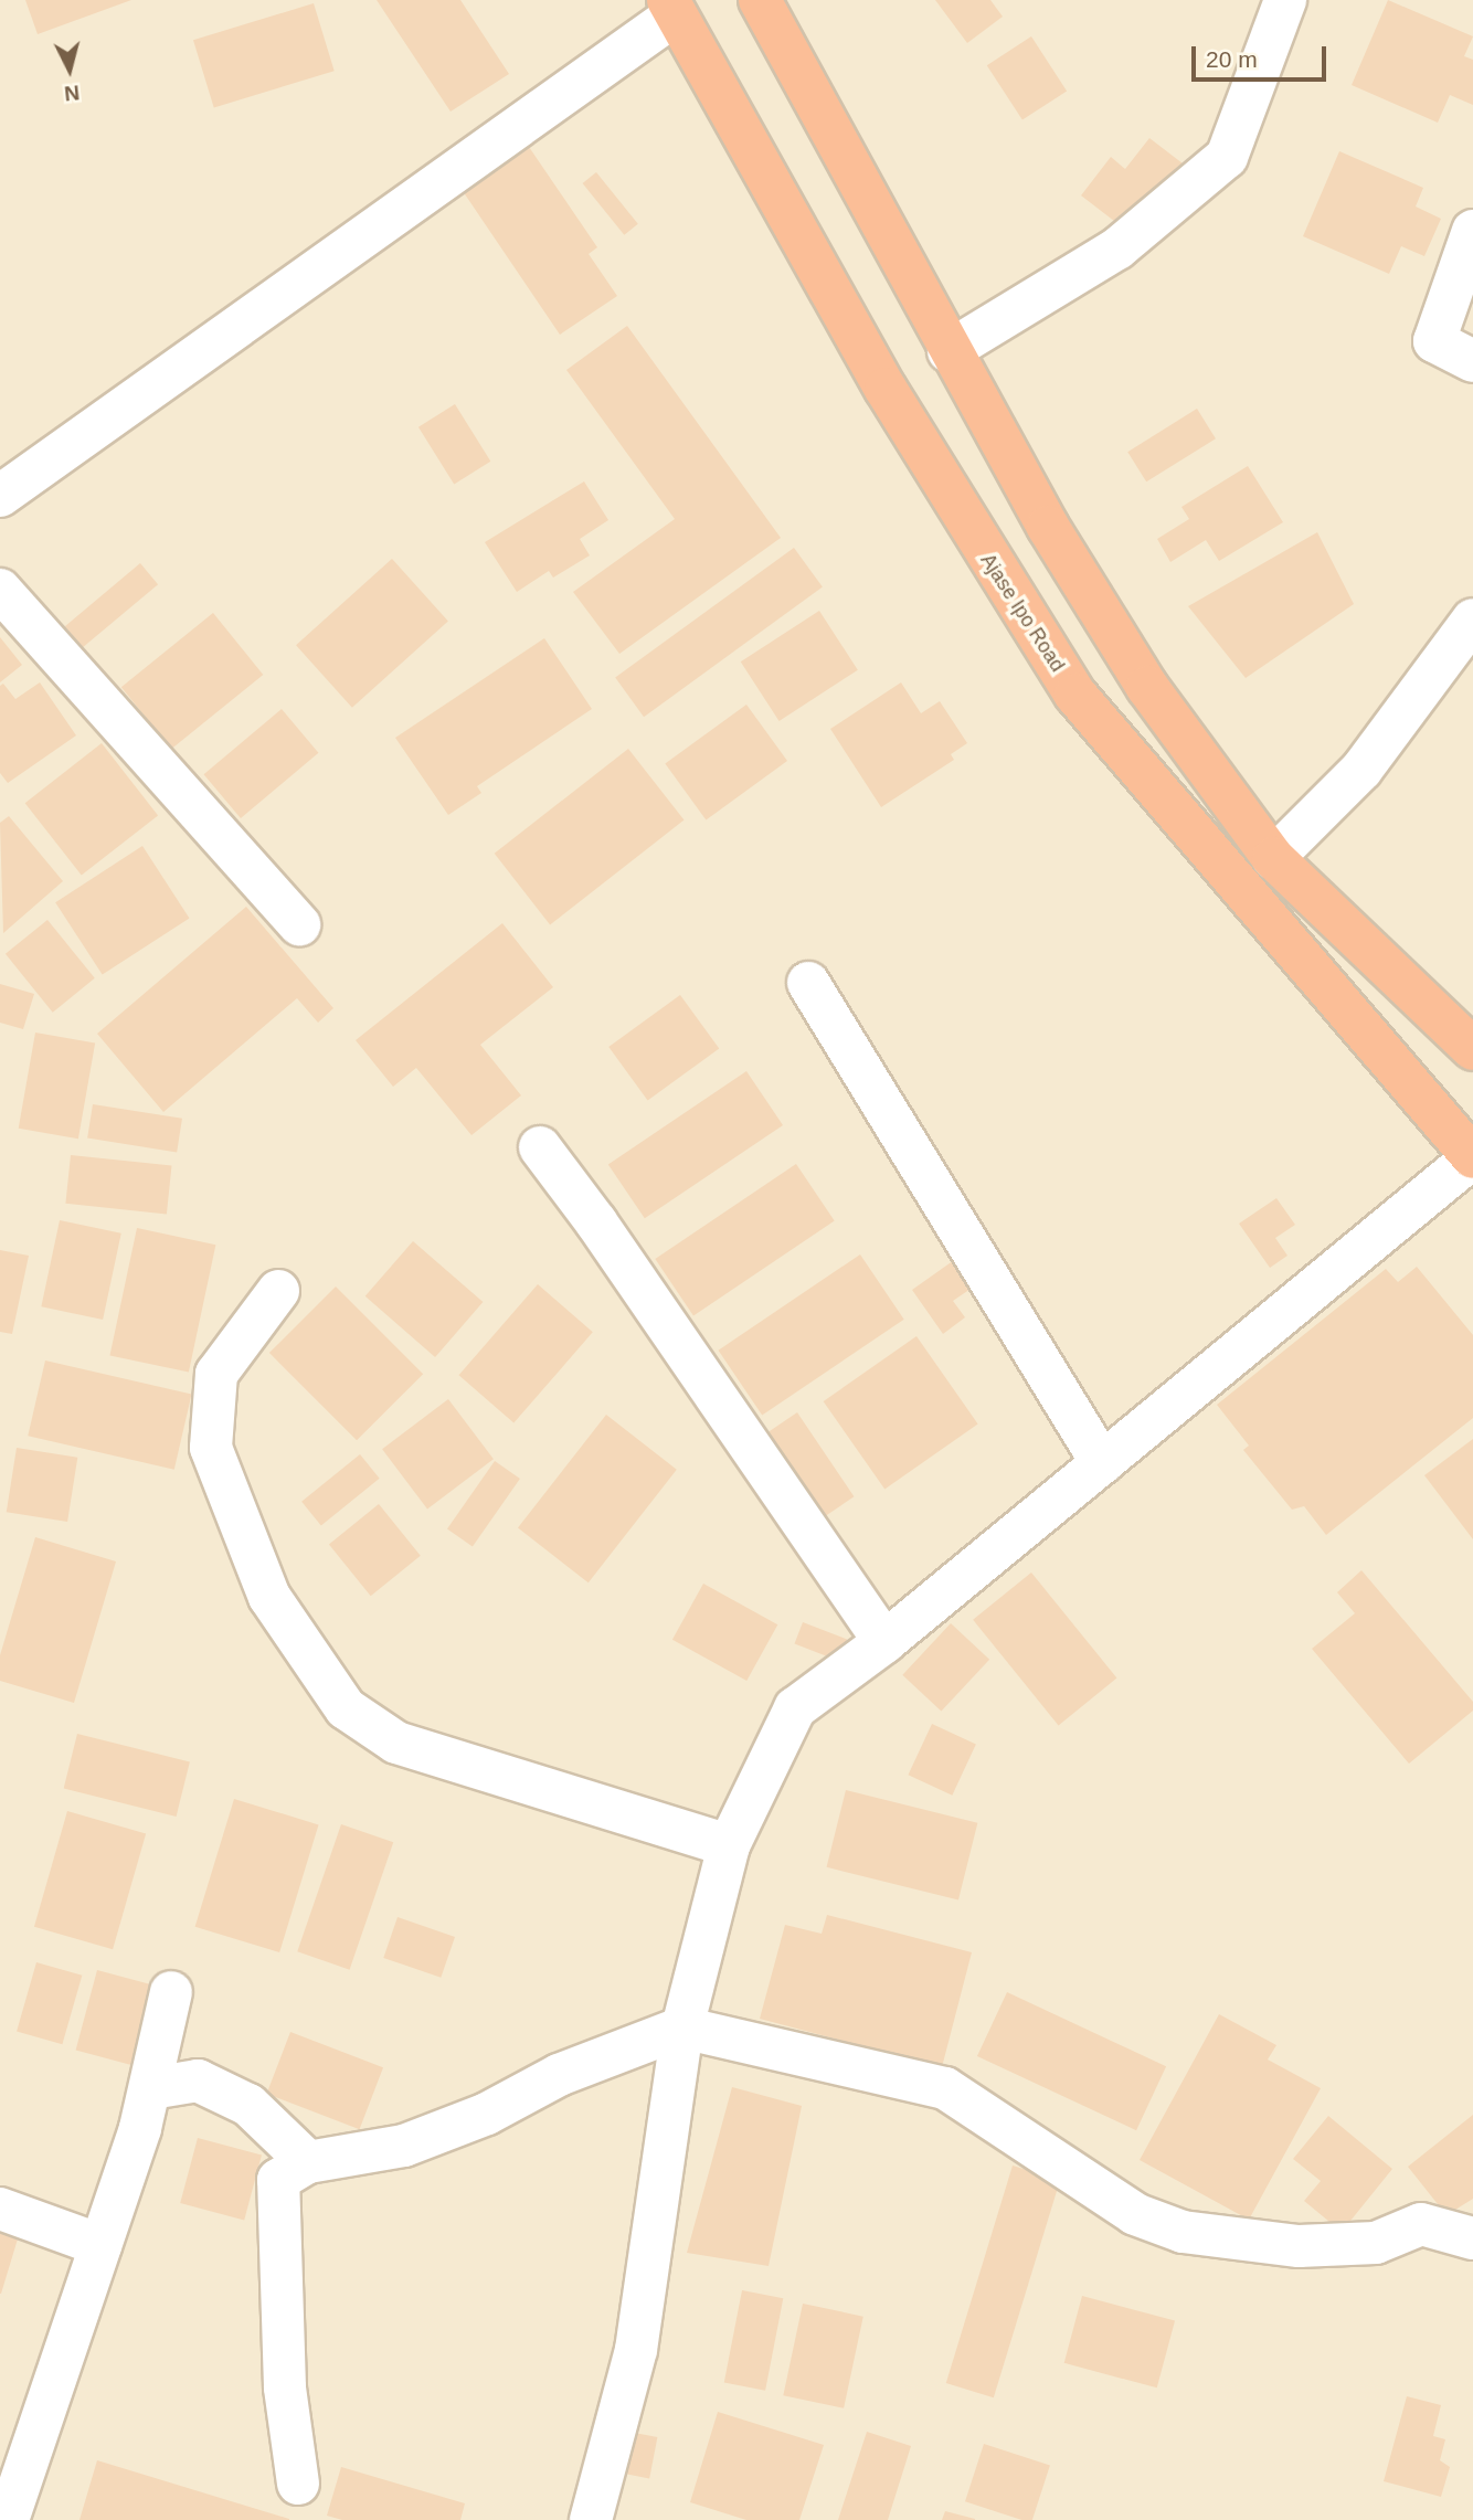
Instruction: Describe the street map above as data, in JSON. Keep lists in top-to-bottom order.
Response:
{
  "streets": {
    "highway": ["Ajase Ipo Road"]
  },
  "scale_bar": "20 m",
  "north": "bottom"
}
